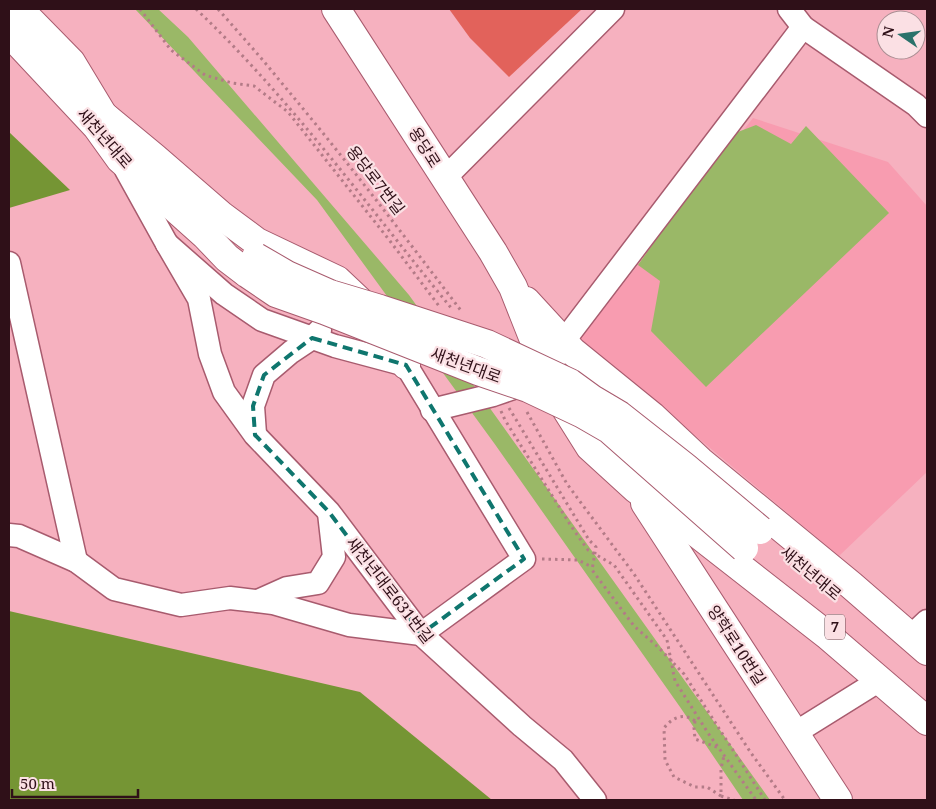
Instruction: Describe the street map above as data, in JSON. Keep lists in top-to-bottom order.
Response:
{
  "streets": {
    "main road": [
      "새천년대로",
      "용당로",
      "7",
      "양학로10번길"
    ],
    "street": ["새천년대로631번길"],
    "path": ["용당로7번길"]
  },
  "crossings": [
    ["새천년대로", "새천년대로631번길"]
  ],
  "scale_bar": "50 m",
  "north": "left"
}
